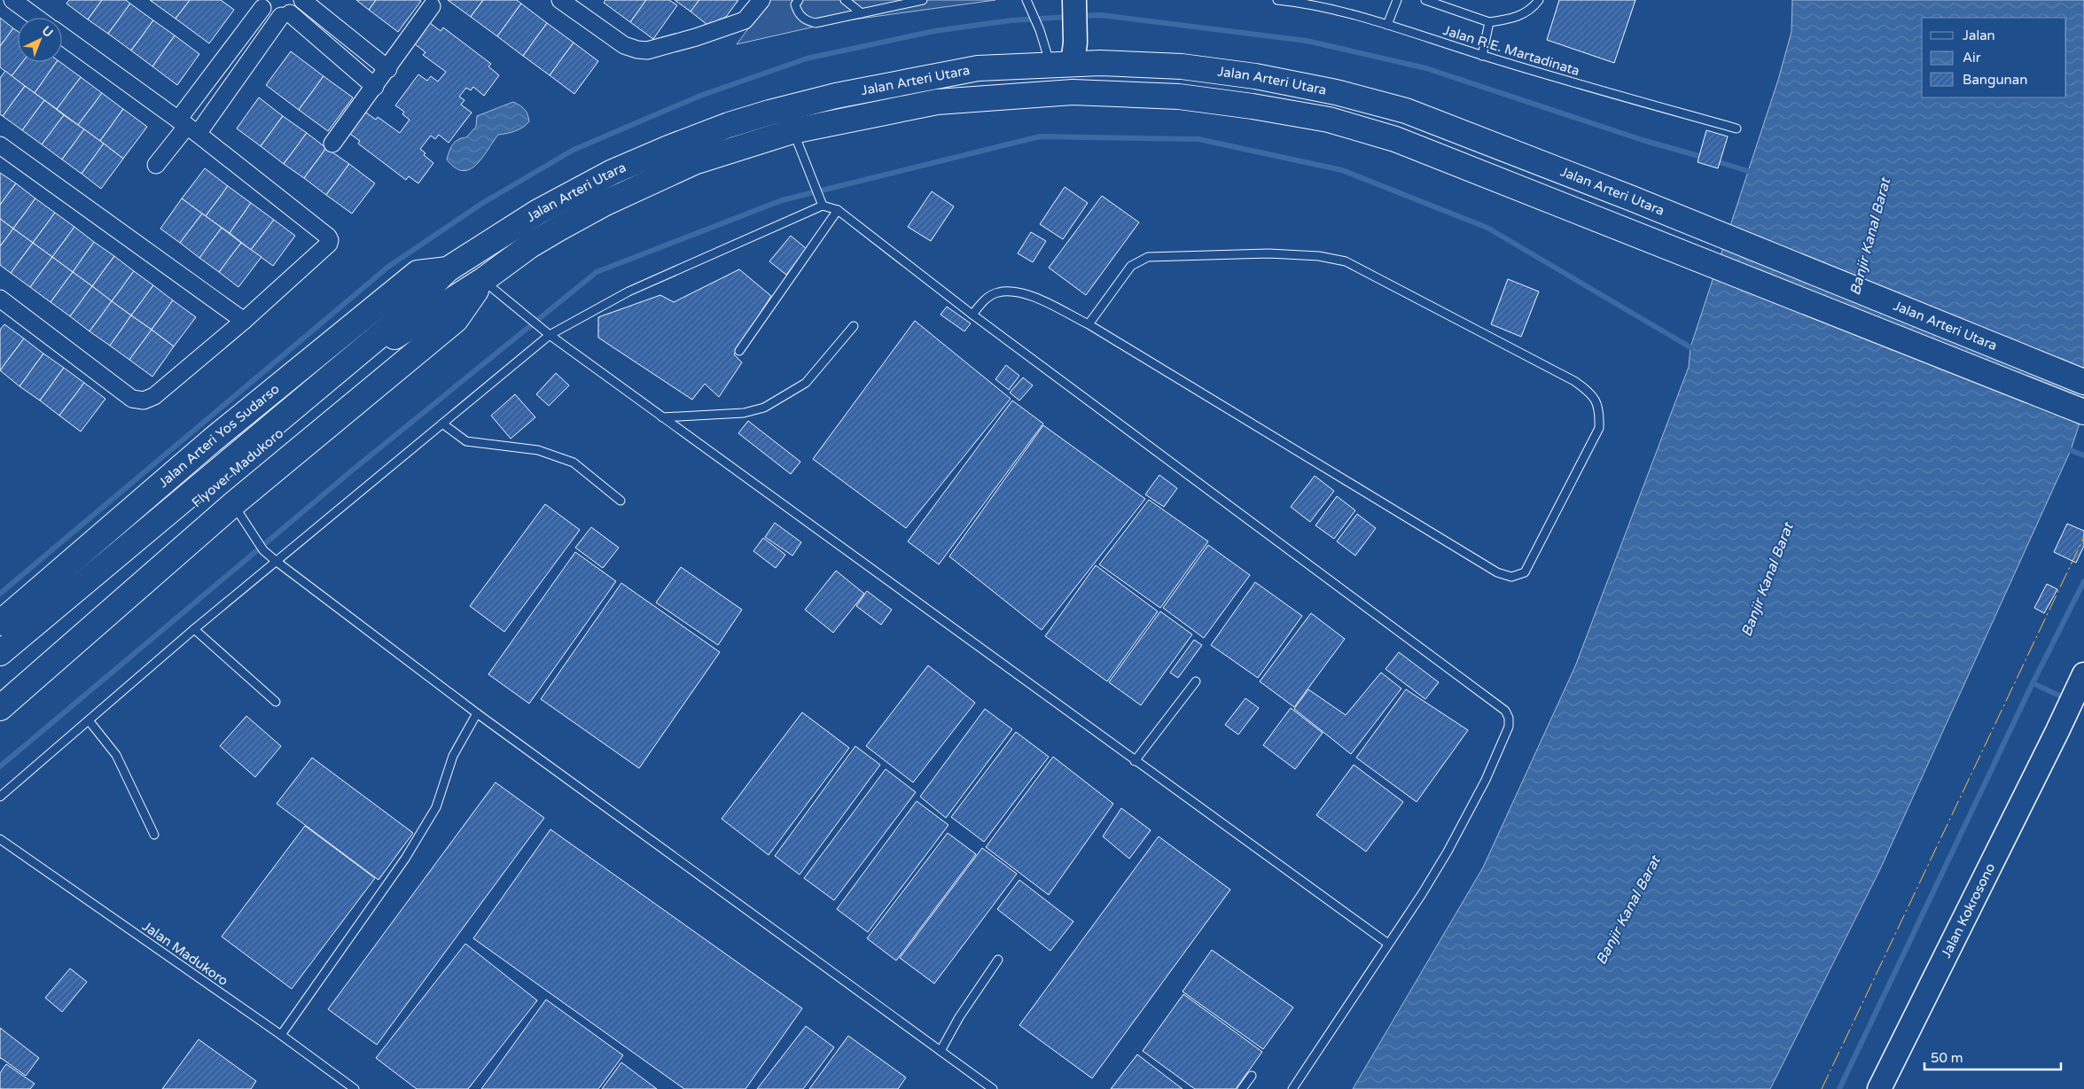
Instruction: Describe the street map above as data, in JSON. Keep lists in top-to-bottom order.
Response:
{
  "streets": {
    "highway": ["Jalan Arteri Utara", "Jalan Arteri Yos Sudarso", "Flyover Madukoro"],
    "street": ["Jalan Kokrosono"],
    "lane": ["Jalan R.E. Martadinata", "Jalan Madukoro"]
  },
  "crossings": [
    ["Jalan Arteri Utara", "Jalan Arteri Yos Sudarso"],
    ["Jalan Arteri Utara", "Flyover Madukoro"],
    ["Jalan Arteri Yos Sudarso", "Flyover Madukoro"]
  ],
  "water": ["Banjir Kanal Barat"],
  "legend": ["Jalan", "Air", "Bangunan"],
  "scale_bar": "50 m",
  "north": "top right"
}
